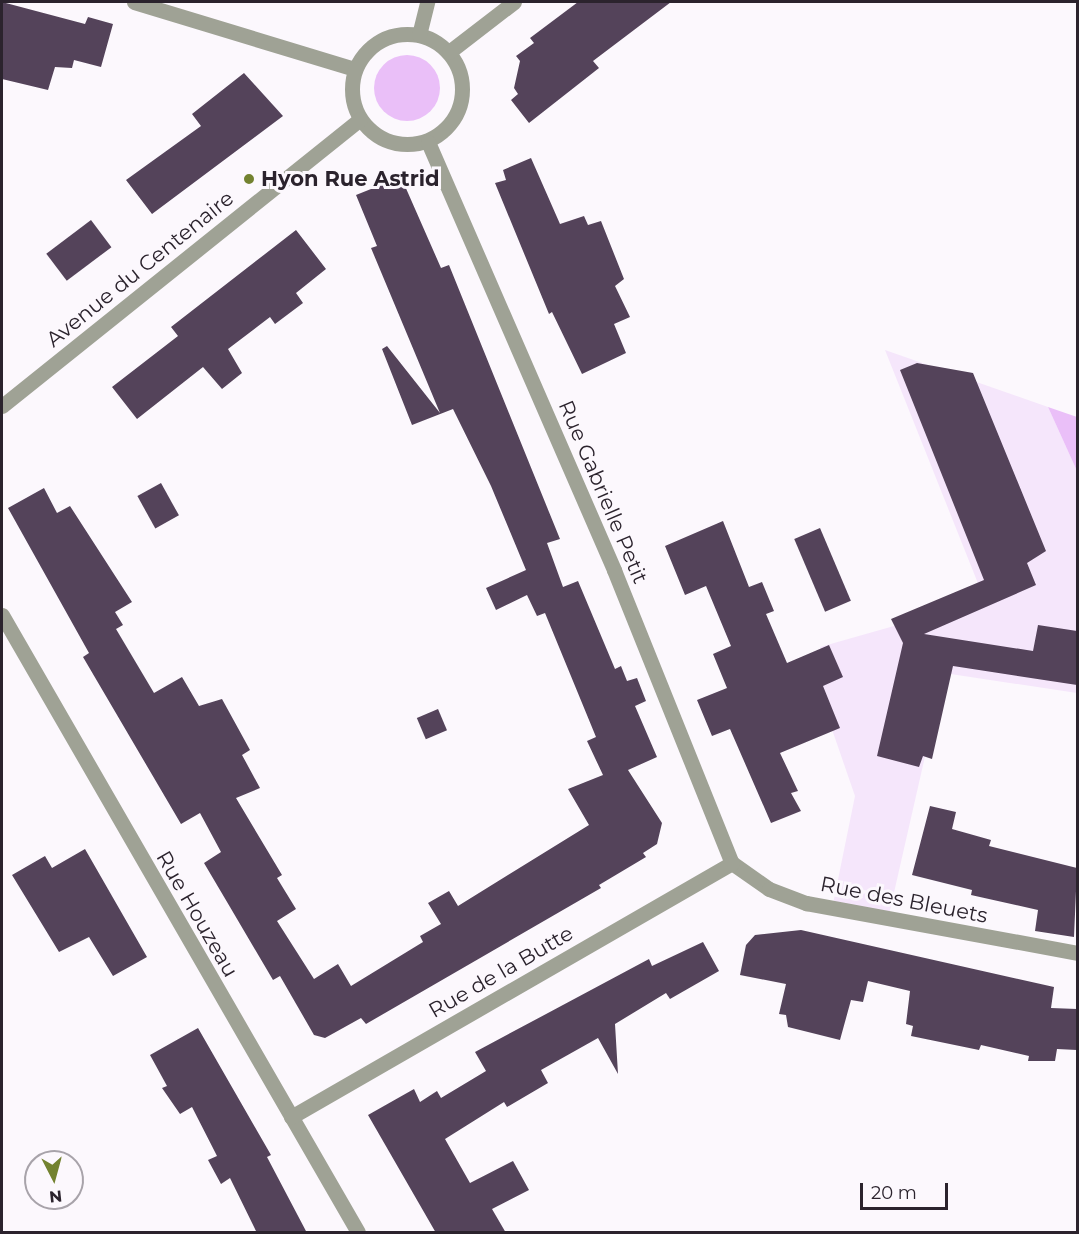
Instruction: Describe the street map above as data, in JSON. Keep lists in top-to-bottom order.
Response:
{
  "streets": {
    "street": [
      "Avenue du Centenaire",
      "Rue Gabrielle Petit",
      "Rue des Bleuets",
      "Rue Houzeau",
      "Rue de la Butte"
    ]
  },
  "crossings": [
    ["Avenue du Centenaire", "Rue Gabrielle Petit"],
    ["Rue Gabrielle Petit", "Rue des Bleuets"],
    ["Rue Gabrielle Petit", "Rue de la Butte"],
    ["Rue des Bleuets", "Rue de la Butte"],
    ["Rue Houzeau", "Rue de la Butte"]
  ],
  "places": ["Hyon Rue Astrid"],
  "scale_bar": "20 m",
  "north": "bottom"
}
